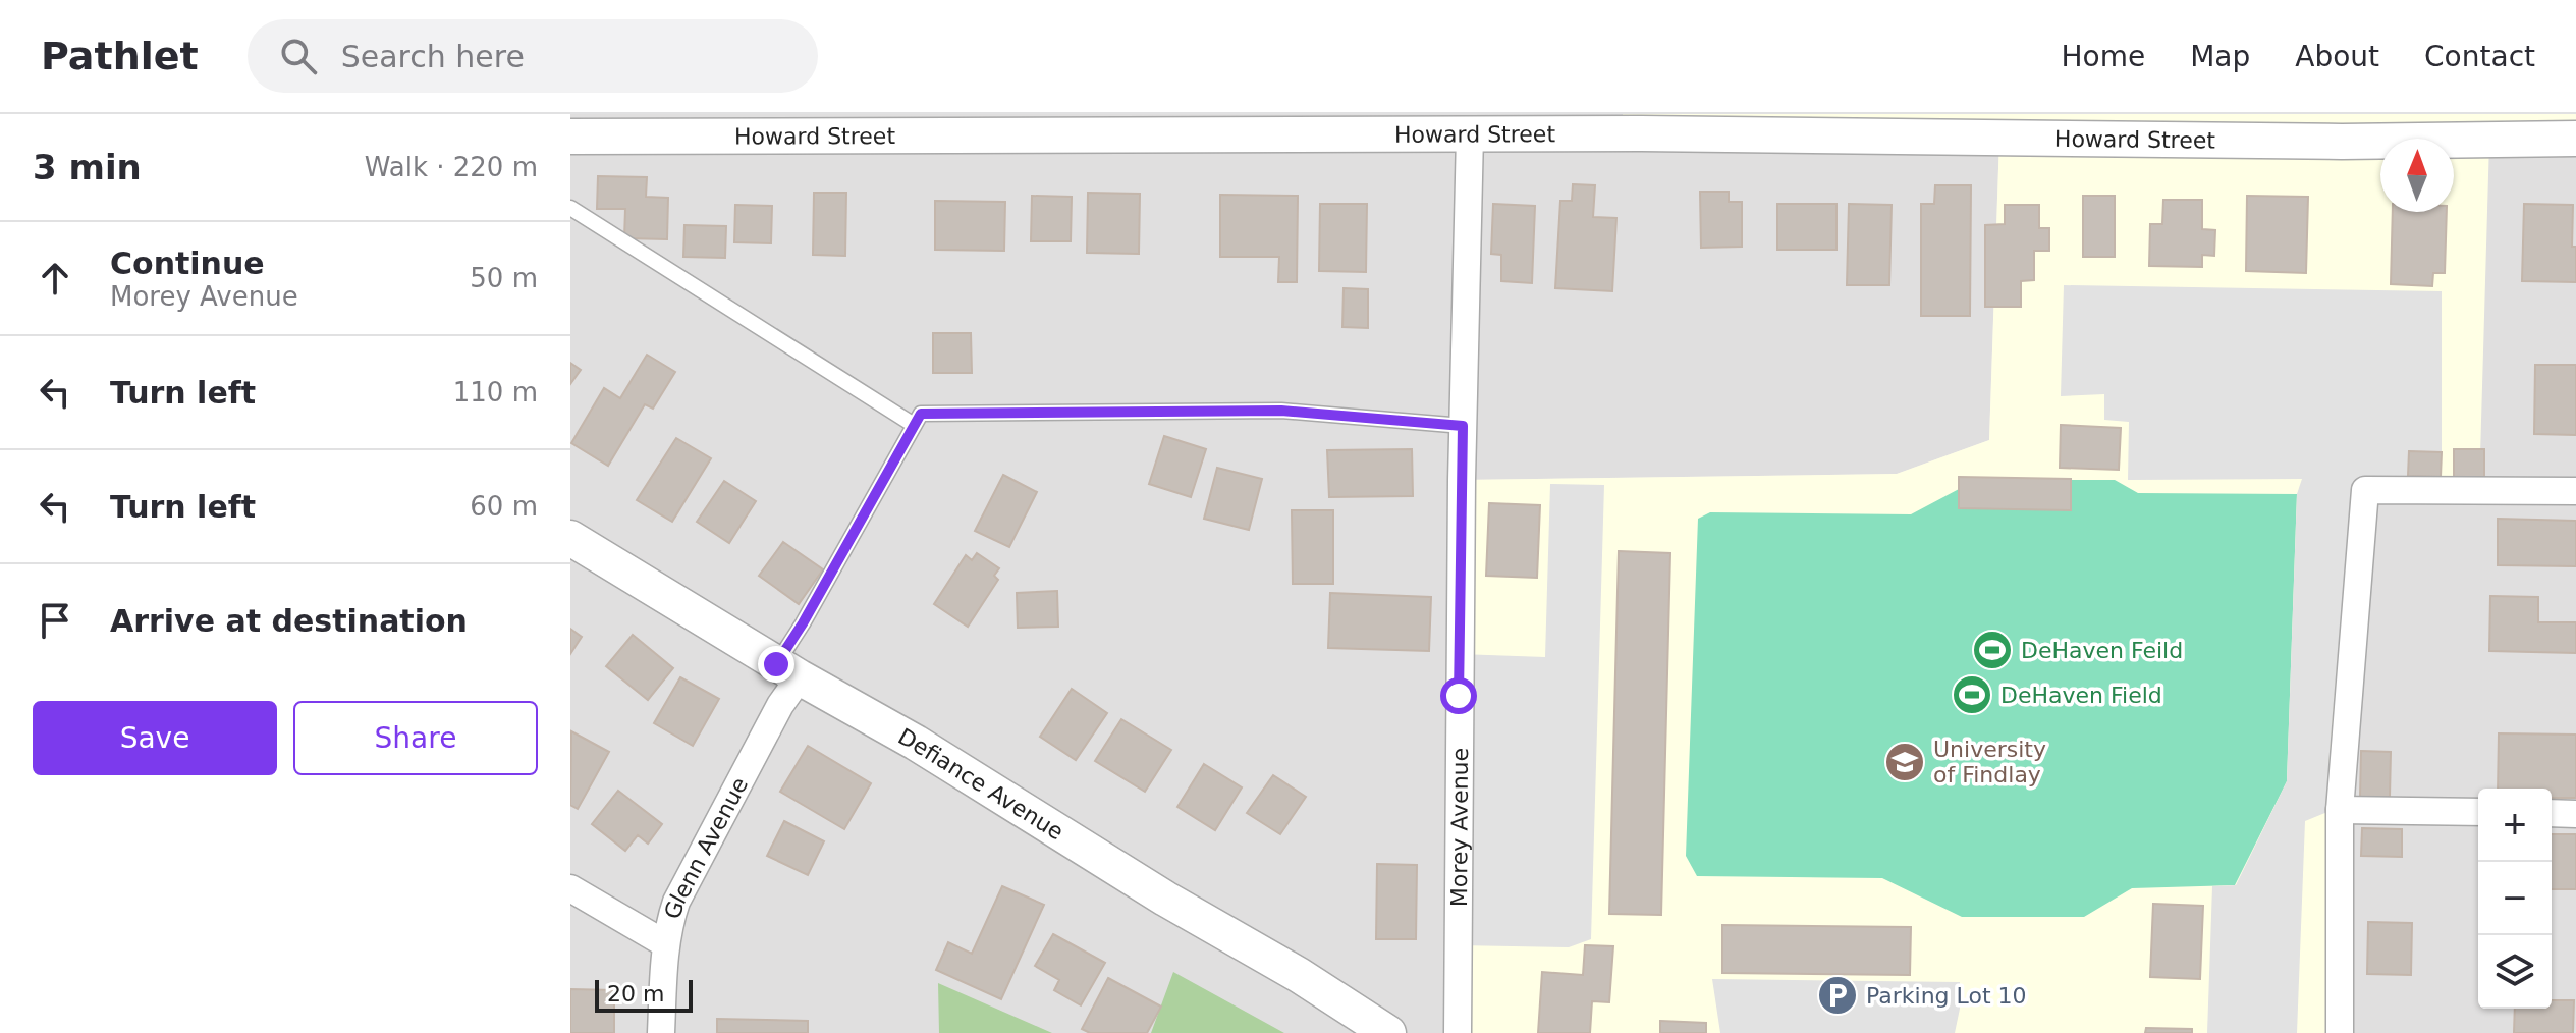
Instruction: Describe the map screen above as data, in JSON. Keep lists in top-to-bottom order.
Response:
{
  "streets": {
    "street": [
      "Howard Street",
      "Defiance Avenue",
      "Morey Avenue",
      "Glenn Avenue"
    ]
  },
  "crossings": [
    ["Howard Street", "Morey Avenue"],
    ["Defiance Avenue", "Glenn Avenue"]
  ],
  "places": {
    "sports": ["DeHaven Feild", "DeHaven Field"],
    "school or university": ["University of Findlay"],
    "parking": ["Parking Lot 10"]
  },
  "scale_bar": "20 m",
  "north": "top",
  "page": {
    "header": "Pathlet",
    "search": "Search here",
    "nav": [
      "Home",
      "Map",
      "About",
      "Contact"
    ],
    "heading": ["3 min", "Walk · 220 m"],
    "list": [
      ["Continue", "Morey Avenue", "50 m"],
      ["Turn left", "110 m"],
      ["Turn left", "60 m"],
      "Arrive at destination"
    ],
    "buttons": ["Save", "Share"],
    "map_buttons": ["+", "−"],
    "scale": "20 m"
  }
}
